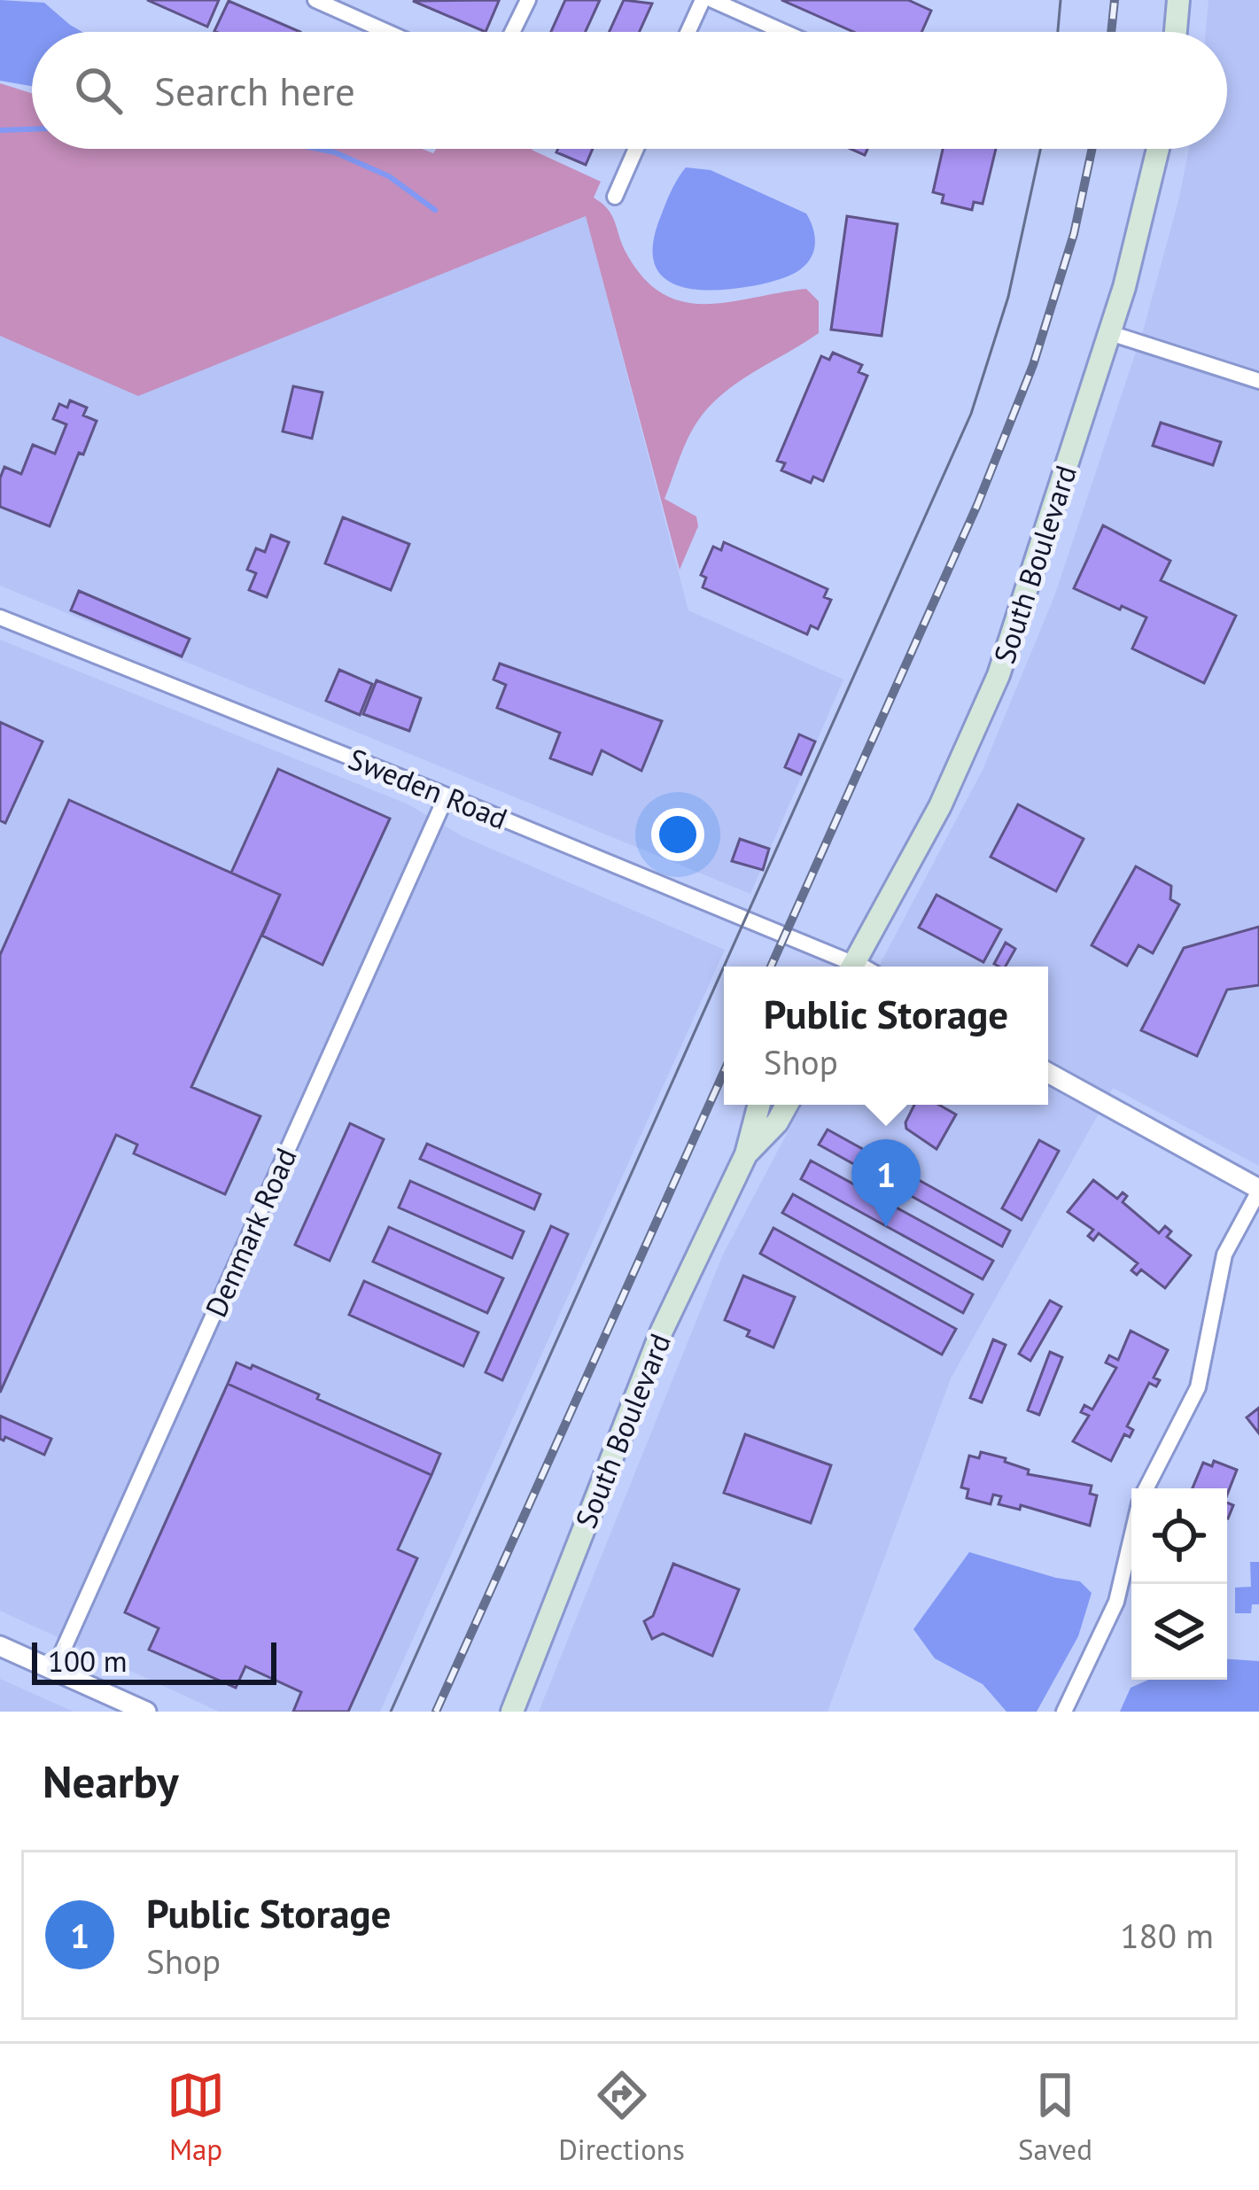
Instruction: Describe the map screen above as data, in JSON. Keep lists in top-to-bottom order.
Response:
{
  "streets": {
    "main road": ["South Boulevard"],
    "street": ["Sweden Road", "Denmark Road"]
  },
  "crossings": [
    ["Sweden Road", "Denmark Road"]
  ],
  "scale_bar": "100 m",
  "page": {
    "search": "Search here",
    "popup": ["Public Storage", "Shop"],
    "pins": "1",
    "scale": "100 m",
    "heading": "Nearby",
    "list": [
      {
        "mark": "1",
        "name": "Public Storage",
        "note": "Shop",
        "value": "180 m"
      }
    ],
    "nav": ["Map", "Directions", "Saved"]
  }
}
